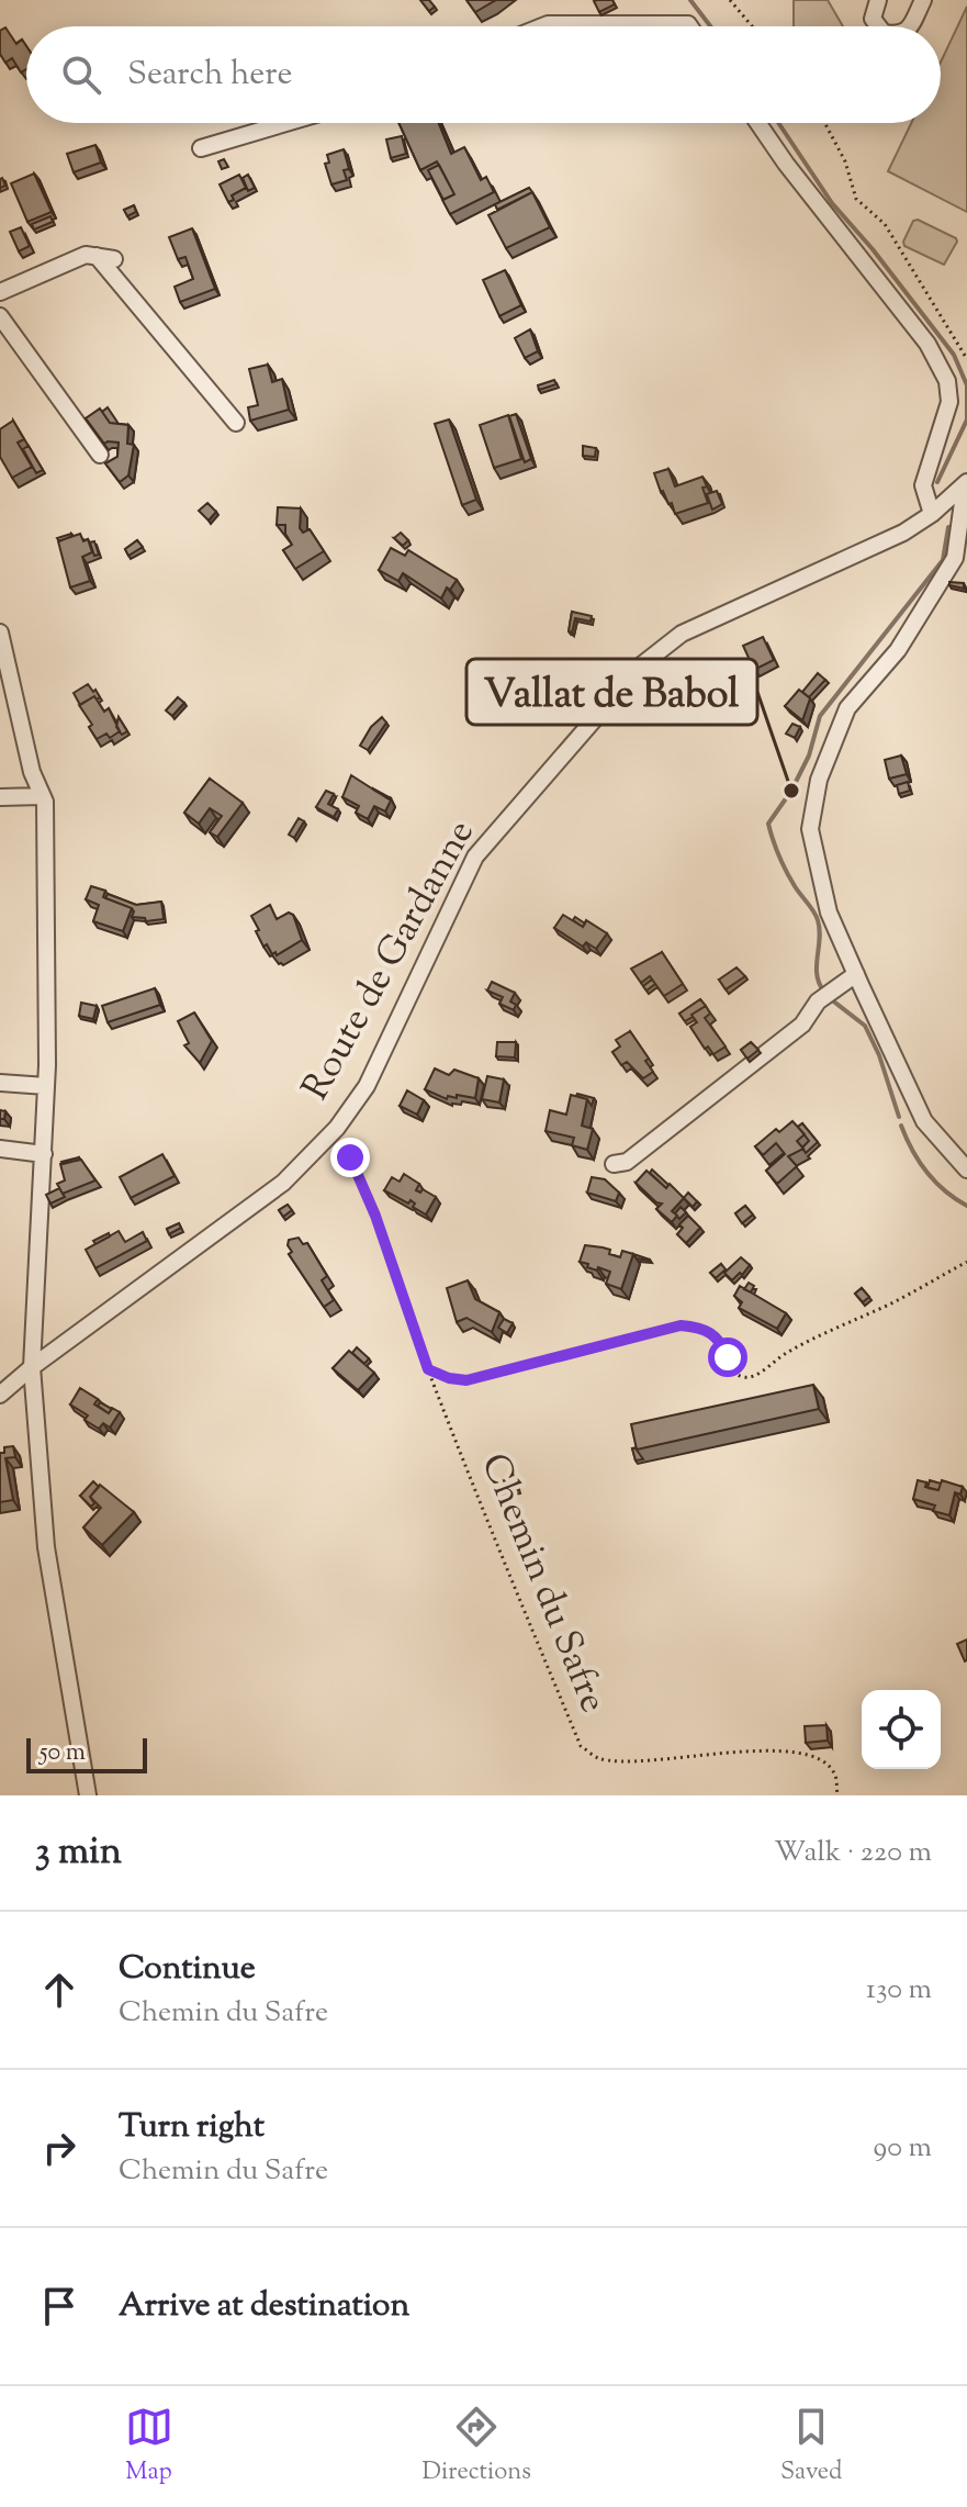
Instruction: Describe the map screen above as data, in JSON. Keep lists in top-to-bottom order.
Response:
{
  "streets": {
    "street": ["Route de Gardanne"],
    "path": ["Chemin du Safre"]
  },
  "crossings": [
    ["Route de Gardanne", "Chemin du Safre"]
  ],
  "places": ["Vallat de Babol"],
  "scale_bar": "50 m",
  "page": {
    "search": "Search here",
    "scale": "50 m",
    "heading": ["3 min", "Walk · 220 m"],
    "list": [
      ["Continue", "Chemin du Safre", "130 m"],
      ["Turn right", "Chemin du Safre", "90 m"],
      "Arrive at destination"
    ],
    "nav": ["Map", "Directions", "Saved"]
  }
}
